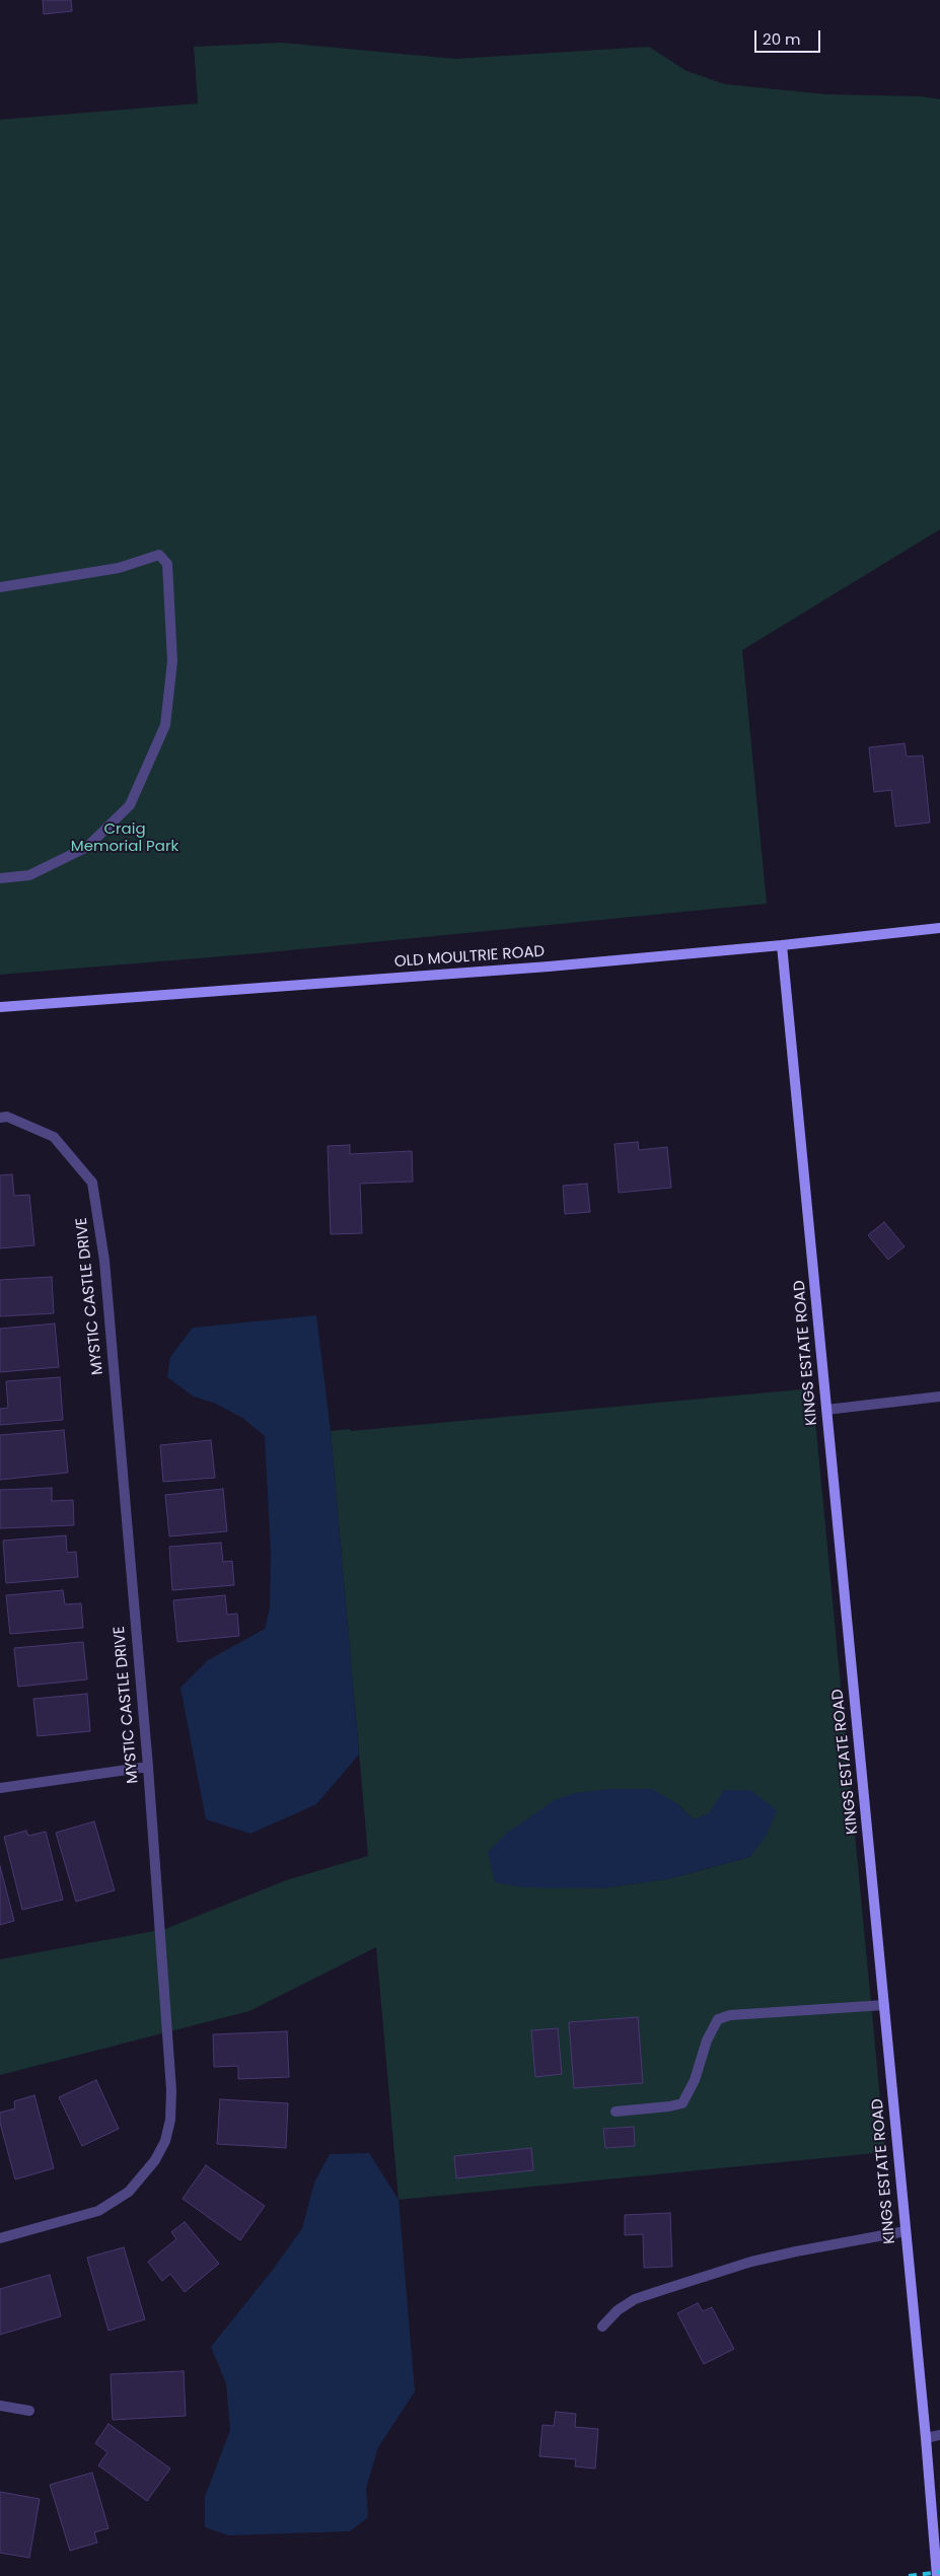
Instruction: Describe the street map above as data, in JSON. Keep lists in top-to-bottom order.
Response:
{
  "streets": {
    "street": ["OLD MOULTRIE ROAD", "MYSTIC CASTLE DRIVE", "KINGS ESTATE ROAD"]
  },
  "crossings": [
    ["OLD MOULTRIE ROAD", "KINGS ESTATE ROAD"]
  ],
  "parks": ["Craig Memorial Park"],
  "scale_bar": "20 m"
}
